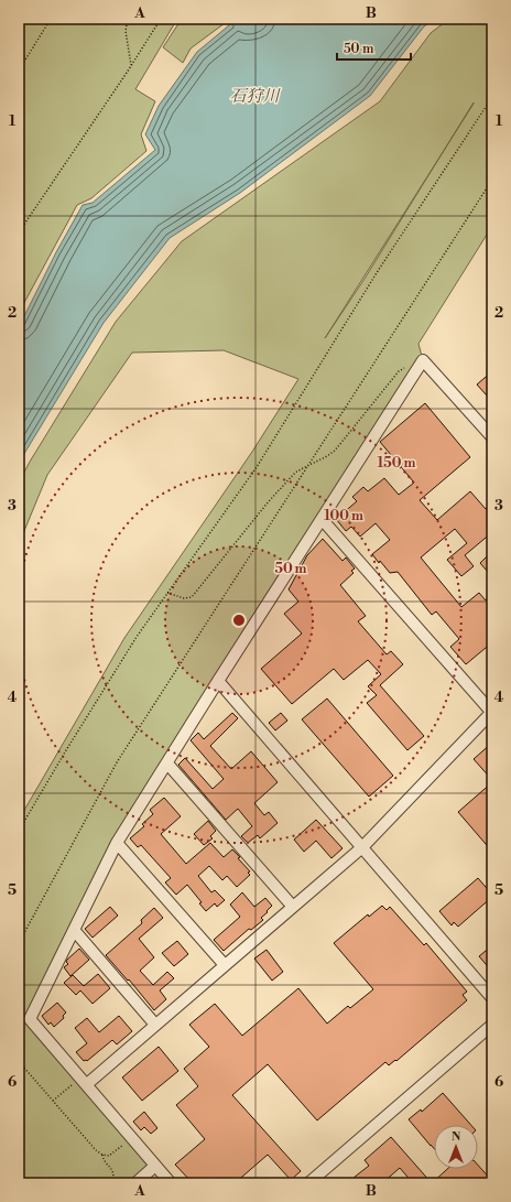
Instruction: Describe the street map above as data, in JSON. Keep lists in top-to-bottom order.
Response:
{
  "water": ["石狩川"],
  "scale_bar": "50 m",
  "north": "top",
  "grid": {
    "columns": ["A", "B"],
    "rows": [
      "1",
      "2",
      "3",
      "4",
      "5",
      "6"
    ]
  },
  "rings": ["150 m", "100 m", "50 m"]
}
